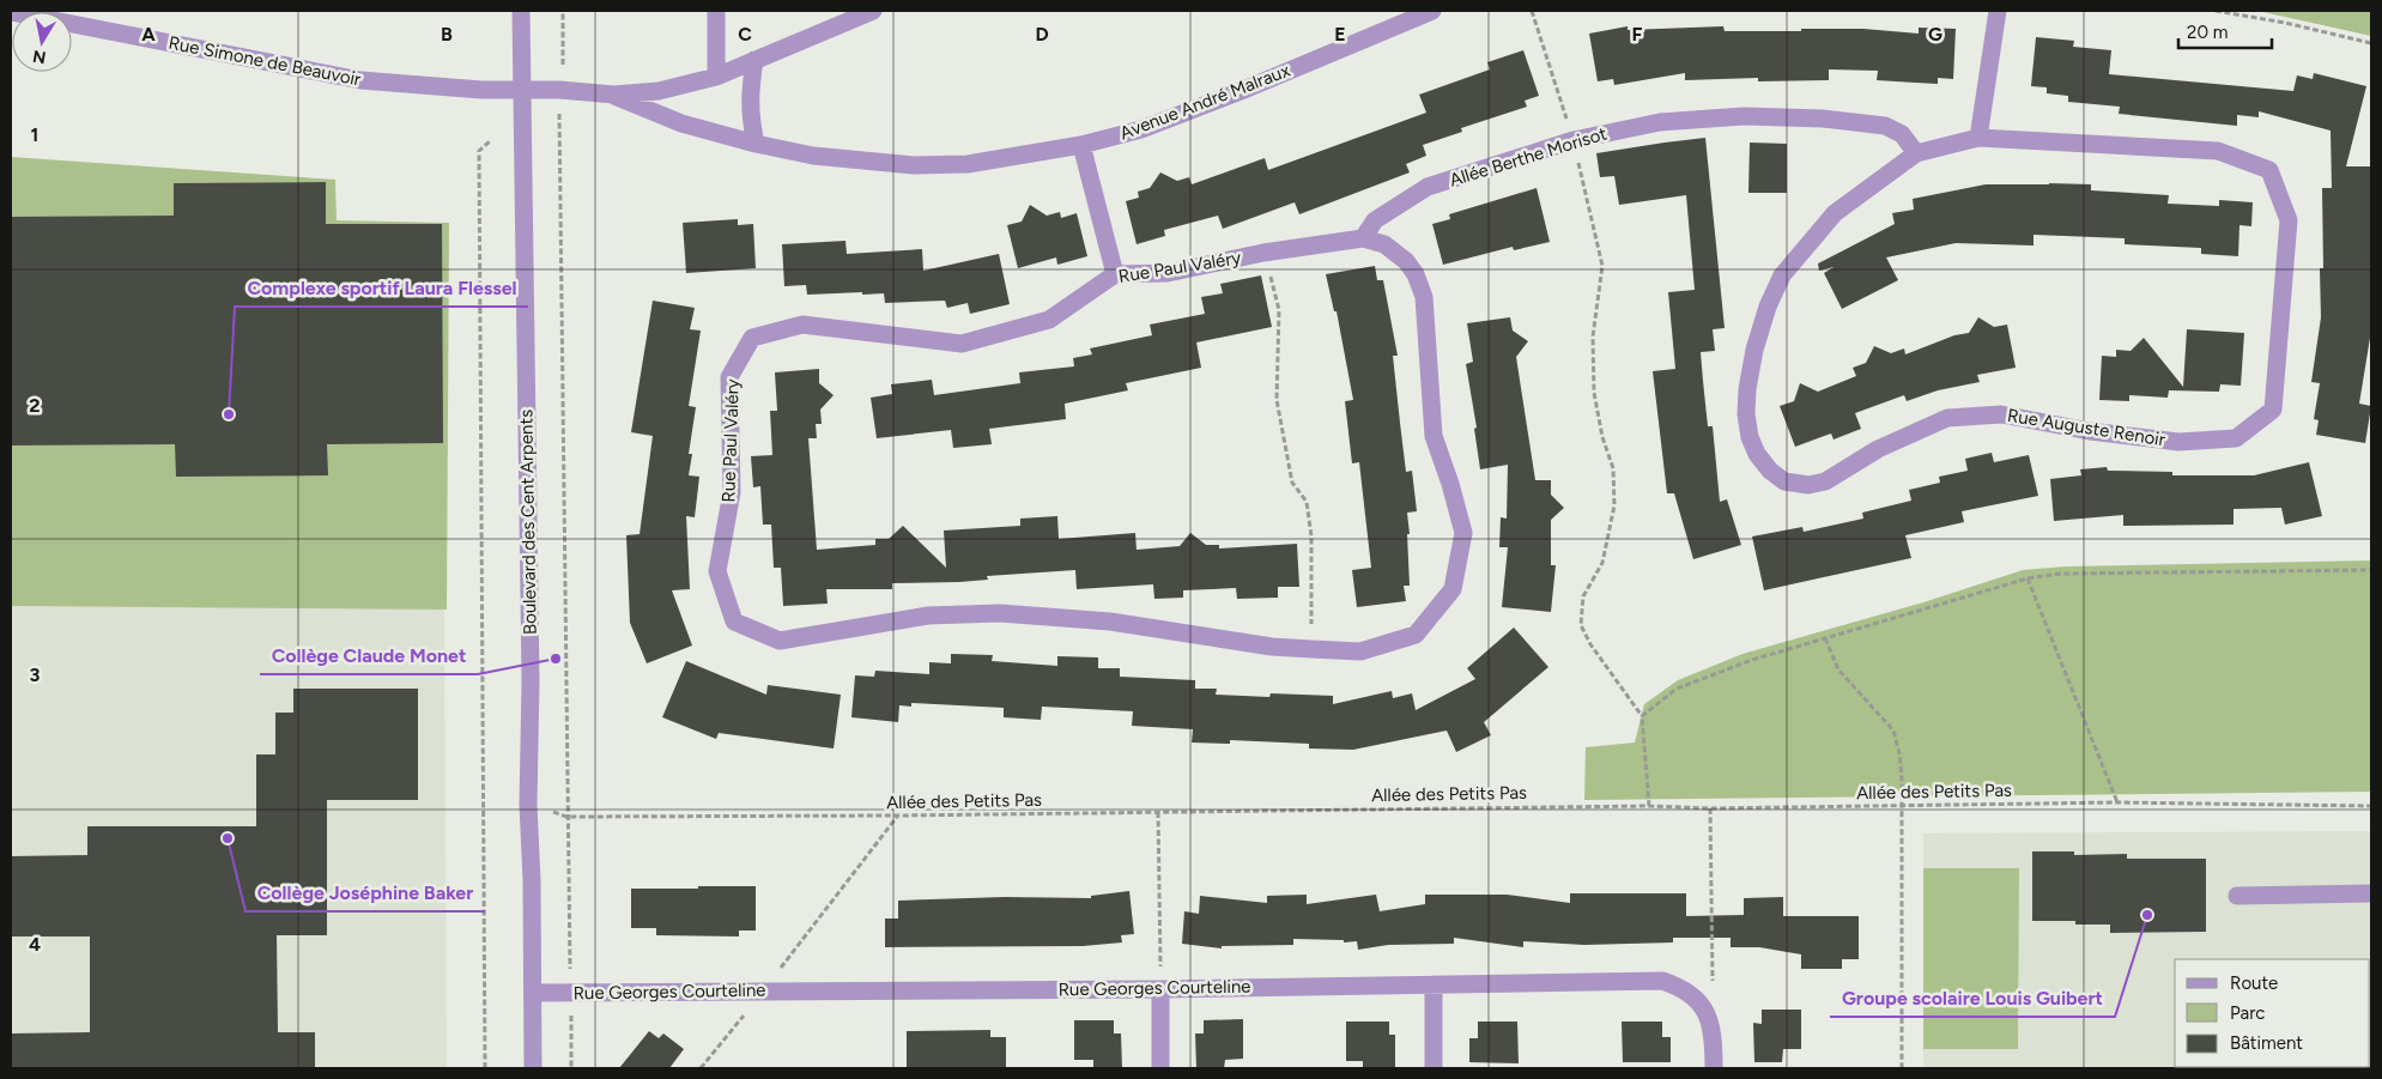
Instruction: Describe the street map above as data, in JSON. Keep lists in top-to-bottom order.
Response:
{
  "streets": {
    "street": [
      "Rue Simone de Beauvoir",
      "Avenue André Malraux",
      "Allée Berthe Morisot",
      "Rue Paul Valéry",
      "Rue Auguste Renoir",
      "Boulevard des Cent Arpents",
      "Rue Georges Courteline"
    ],
    "path": ["Allée des Petits Pas"]
  },
  "crossings": [
    ["Rue Simone de Beauvoir", "Avenue André Malraux"],
    ["Rue Simone de Beauvoir", "Boulevard des Cent Arpents"],
    ["Avenue André Malraux", "Boulevard des Cent Arpents"],
    ["Allée Berthe Morisot", "Rue Paul Valéry"],
    ["Allée Berthe Morisot", "Rue Auguste Renoir"],
    ["Boulevard des Cent Arpents", "Allée des Petits Pas"],
    ["Boulevard des Cent Arpents", "Rue Georges Courteline"]
  ],
  "places": [
    "Complexe sportif Laura Flessel",
    "Collège Claude Monet",
    "Collège Joséphine Baker",
    "Groupe scolaire Louis Guibert"
  ],
  "legend": ["Route", "Parc", "Bâtiment"],
  "scale_bar": "20 m",
  "north": "bottom",
  "grid": {
    "columns": [
      "A",
      "B",
      "C",
      "D",
      "E",
      "F",
      "G"
    ],
    "rows": [
      "1",
      "2",
      "3",
      "4"
    ]
  }
}
